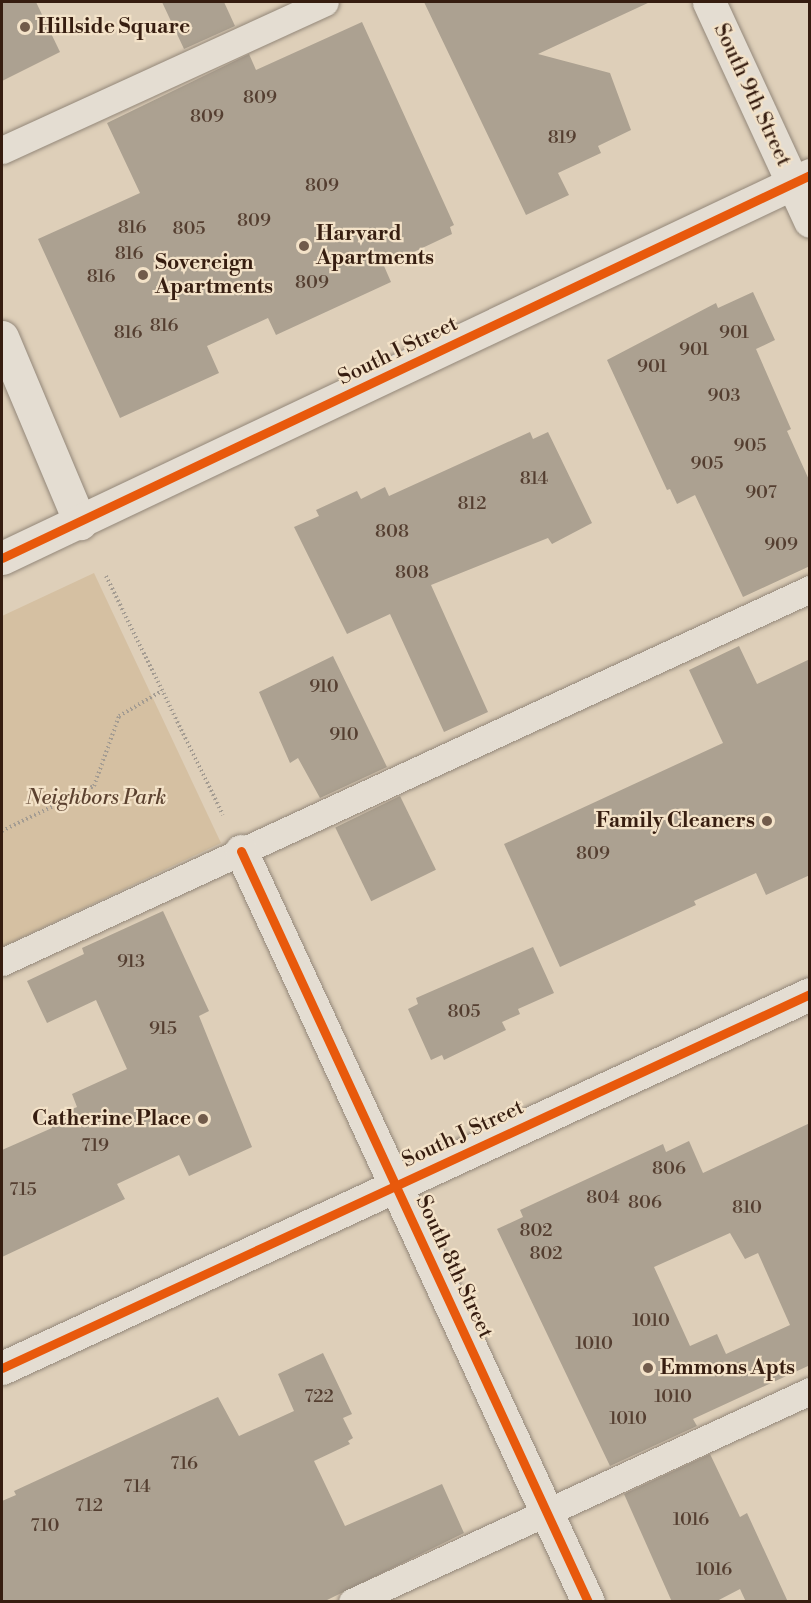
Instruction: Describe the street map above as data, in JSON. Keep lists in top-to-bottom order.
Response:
{
  "streets": {
    "street": [
      "South 9th Street",
      "South I Street",
      "South J Street",
      "South 8th Street"
    ]
  },
  "crossings": [
    ["South 9th Street", "South I Street"],
    ["South J Street", "South 8th Street"]
  ],
  "parks": ["Neighbors Park"],
  "places": [
    "Hillside Square",
    "Harvard Apartments",
    "Sovereign Apartments",
    "Family Cleaners",
    "Catherine Place",
    "Emmons Apts"
  ],
  "house_numbers": [
    "809",
    "809",
    "819",
    "809",
    "809",
    "816",
    "805",
    "816",
    "816",
    "809",
    "816",
    "816",
    "901",
    "901",
    "901",
    "903",
    "905",
    "905",
    "814",
    "907",
    "812",
    "808",
    "909",
    "808",
    "910",
    "910",
    "809",
    "913",
    "805",
    "915",
    "719",
    "806",
    "715",
    "804",
    "806",
    "810",
    "802",
    "802",
    "1010",
    "1010",
    "722",
    "1010",
    "1010",
    "716",
    "714",
    "712",
    "1016",
    "710",
    "1016"
  ]
}
